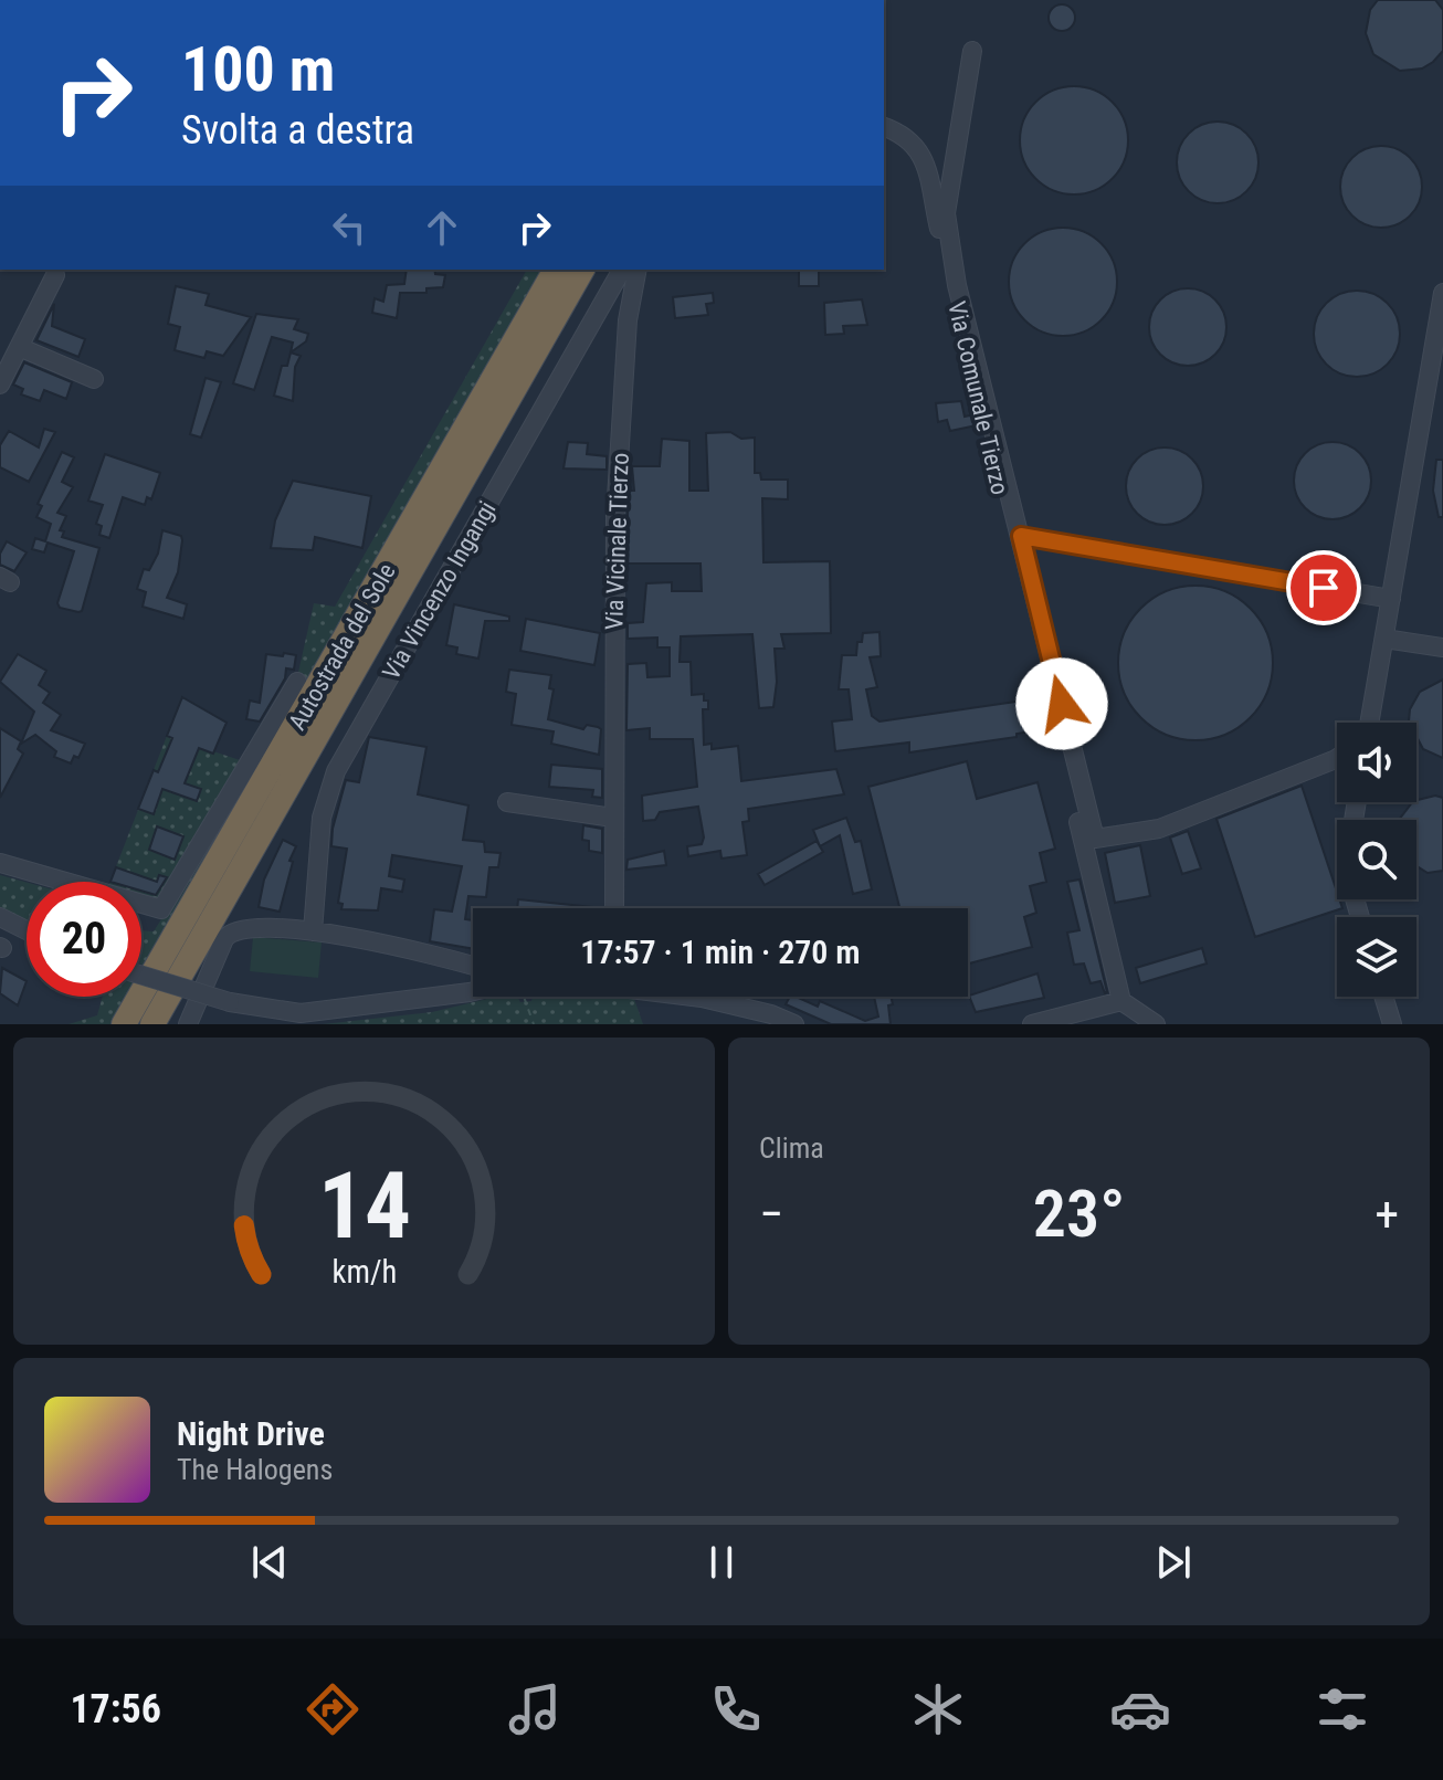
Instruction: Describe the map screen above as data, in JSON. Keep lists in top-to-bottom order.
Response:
{
  "streets": {
    "highway": ["Autostrada del Sole"],
    "street": ["Via Comunale Tierzo", "Via Vicinale Tierzo", "Via Vincenzo Ingangi"]
  },
  "page": {
    "turn": ["100 m", "Svolta a destra"],
    "limit": "20",
    "trip": "17:57 · 1 min · 270 m",
    "tile": "Clima",
    "heat": ["−", "23°", "+"],
    "song": ["Night Drive", "The Halogens"],
    "tabs": "17:56",
    "gauge": ["14", "km/h"]
  }
}
